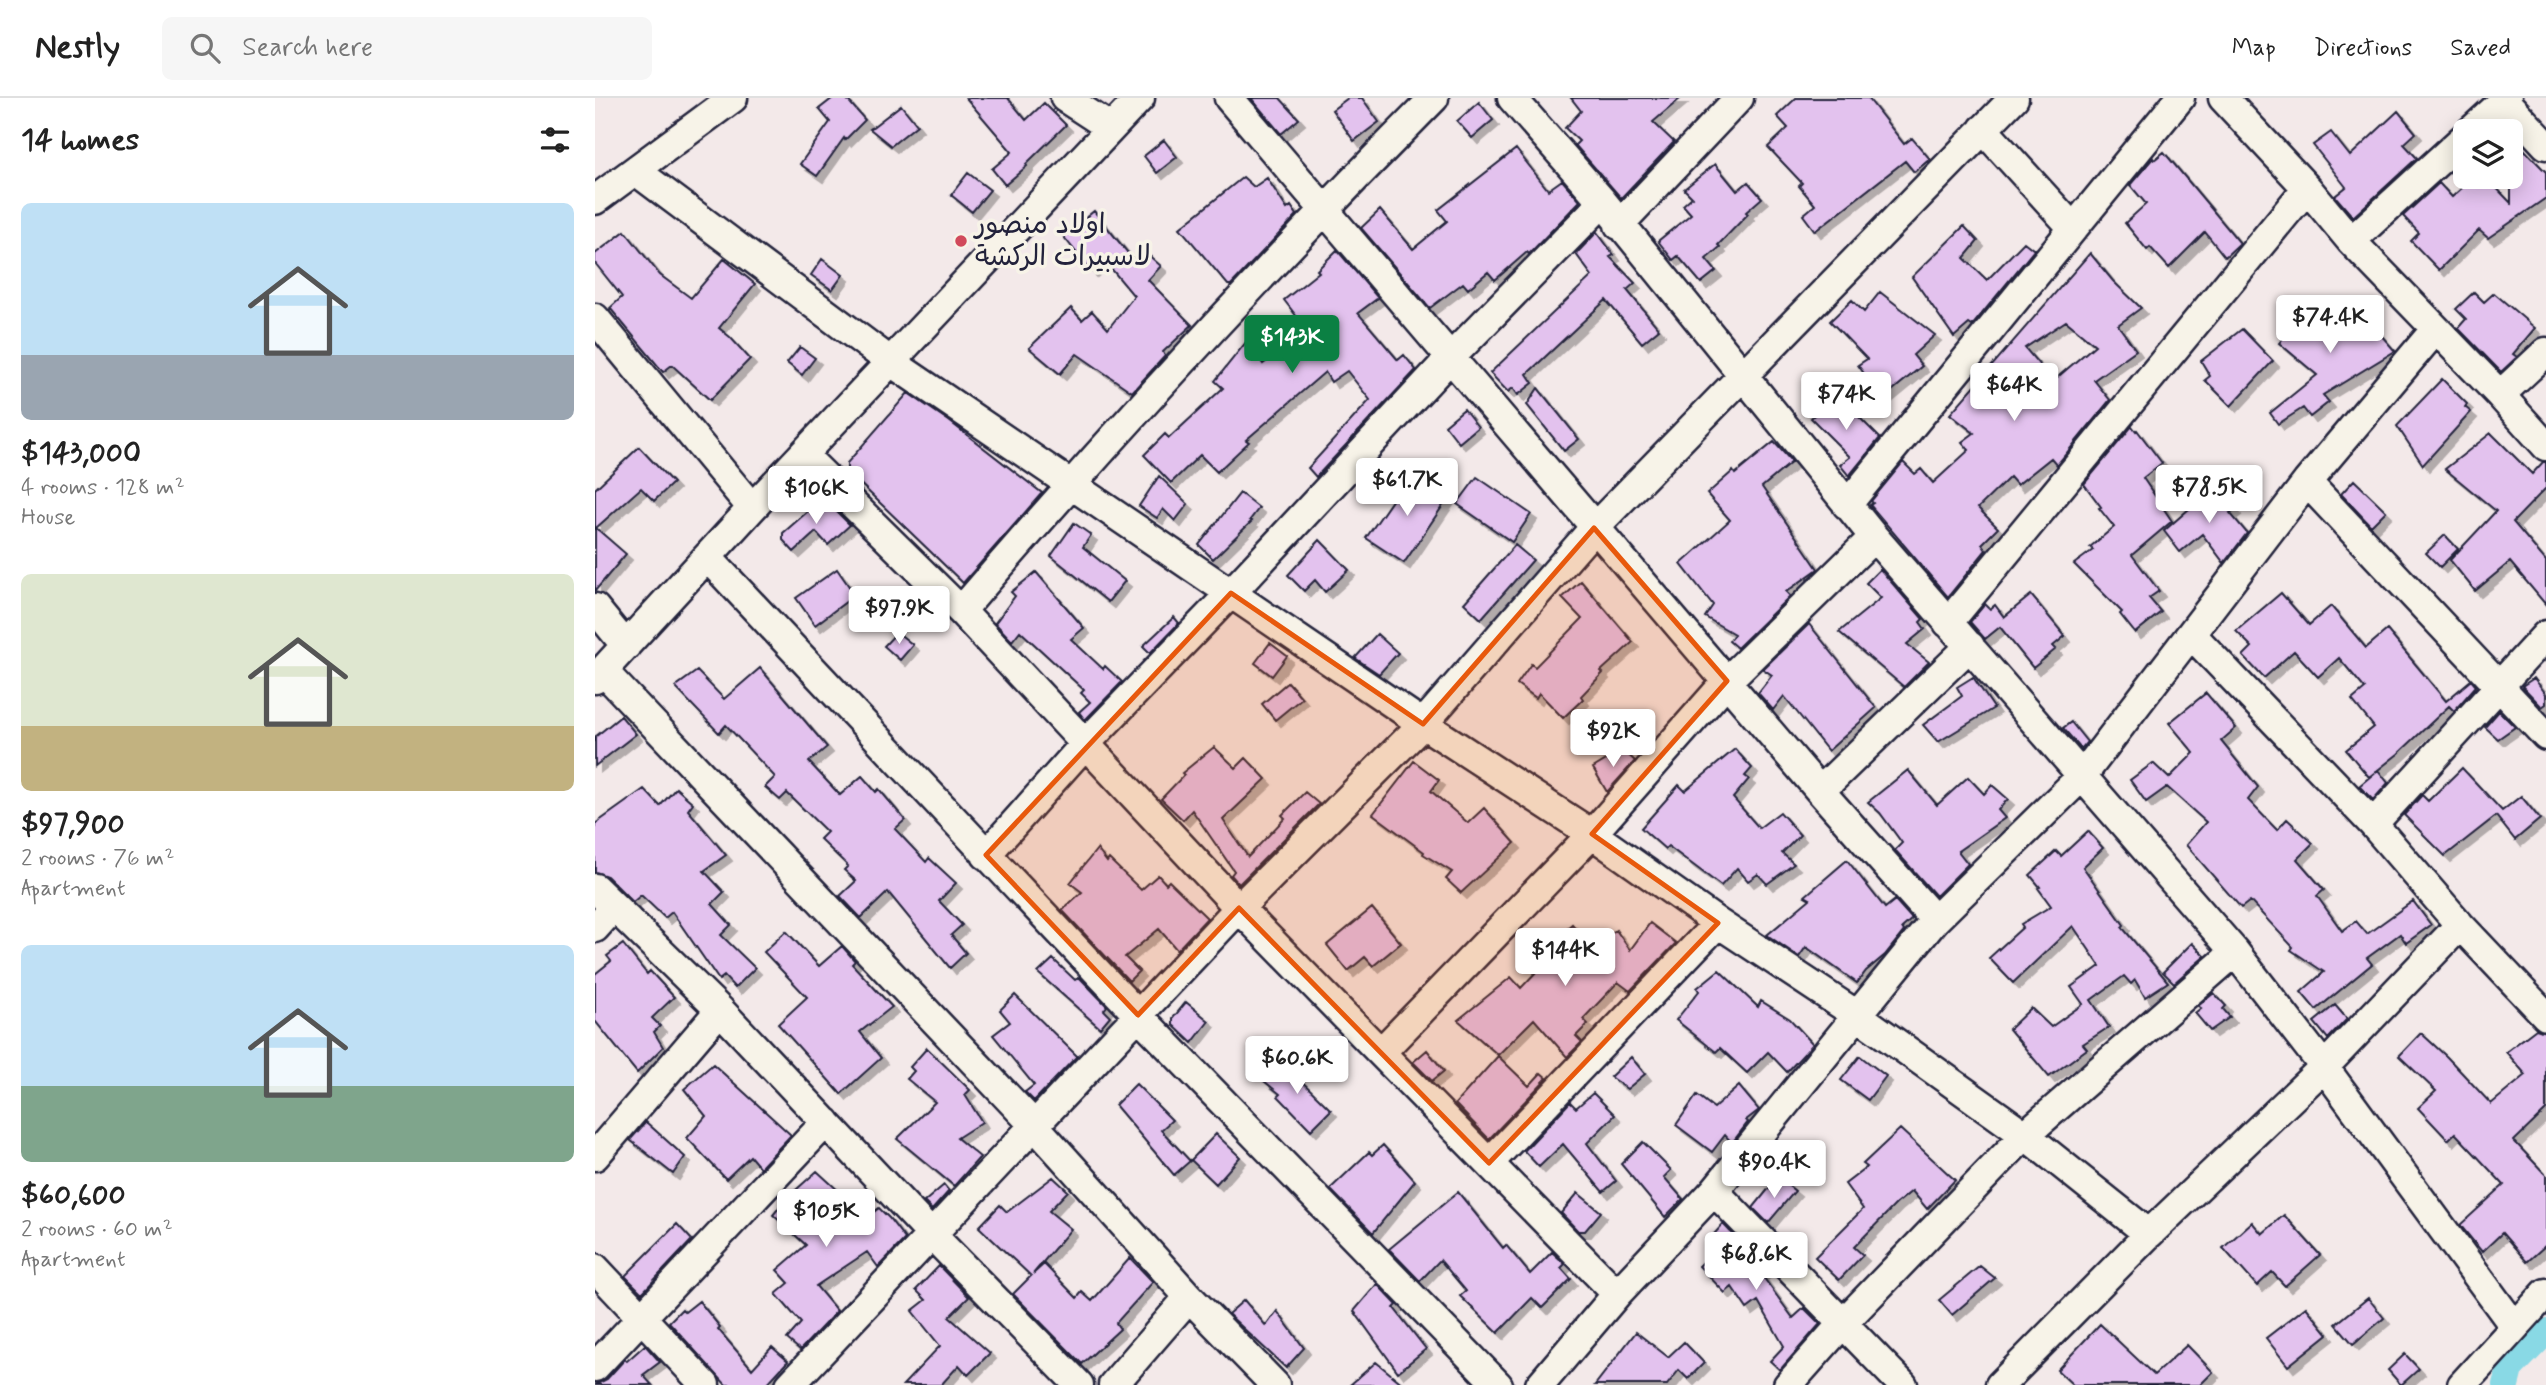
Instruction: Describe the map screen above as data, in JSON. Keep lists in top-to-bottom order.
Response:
{
  "places": ["اولاد منصور لاسبيرات الركشة"],
  "page": {
    "header": "Nestly",
    "search": "Search here",
    "nav": ["Map", "Directions", "Saved"],
    "heading": "14 homes",
    "list": [
      {
        "name": "$143,000",
        "note": "4 rooms · 128 m² · House"
      },
      {
        "name": "$97,900",
        "note": "2 rooms · 76 m² · Apartment"
      },
      {
        "name": "$60,600",
        "note": "2 rooms · 60 m² · Apartment"
      }
    ],
    "price": [
      "$74.4K",
      "$143K",
      "$64K",
      "$74K",
      "$61.7K",
      "$78.5K",
      "$106K",
      "$97.9K",
      "$92K",
      "$144K",
      "$60.6K",
      "$90.4K",
      "$105K",
      "$68.6K"
    ]
  }
}
